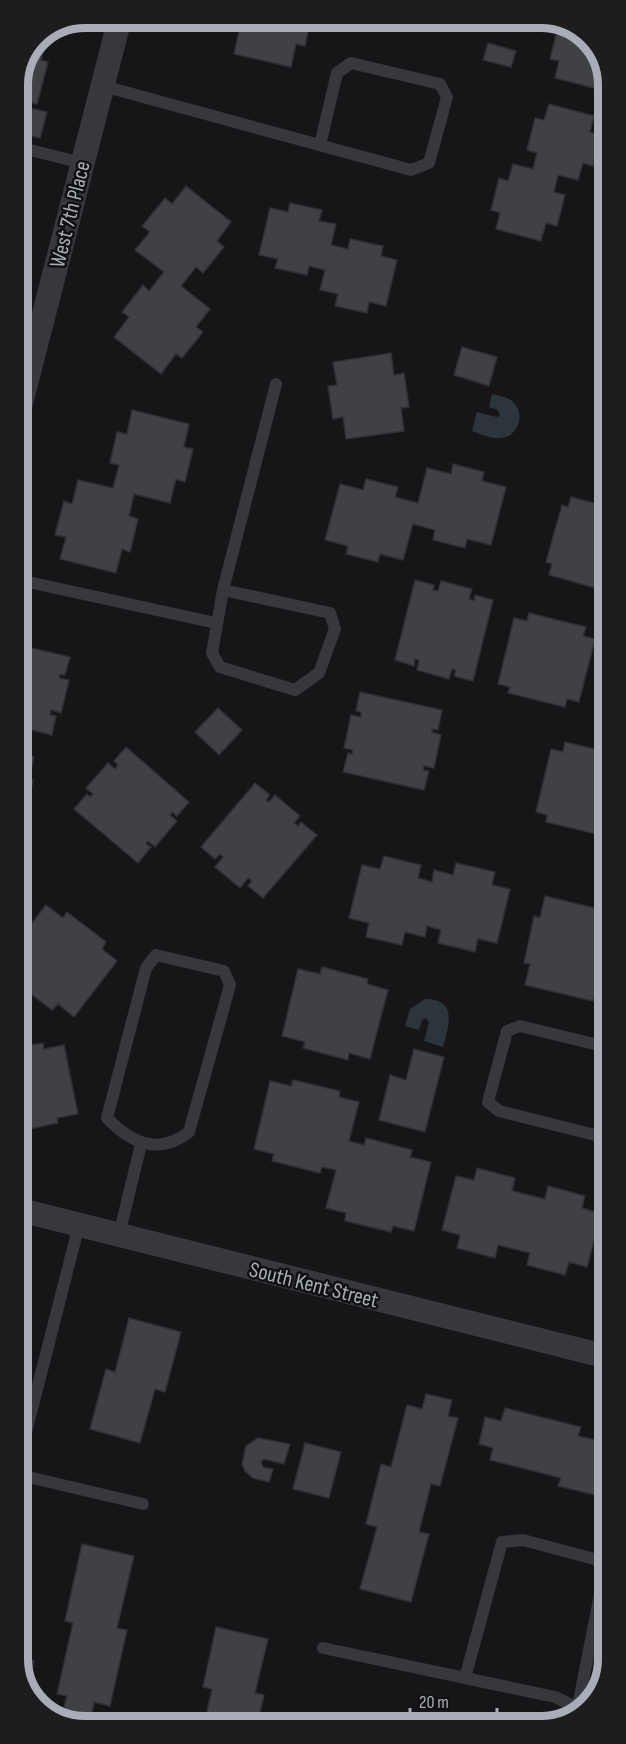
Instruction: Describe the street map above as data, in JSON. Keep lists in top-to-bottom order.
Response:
{
  "streets": {
    "street": ["West 7th Place", "South Kent Street"]
  },
  "scale_bar": "20 m"
}
